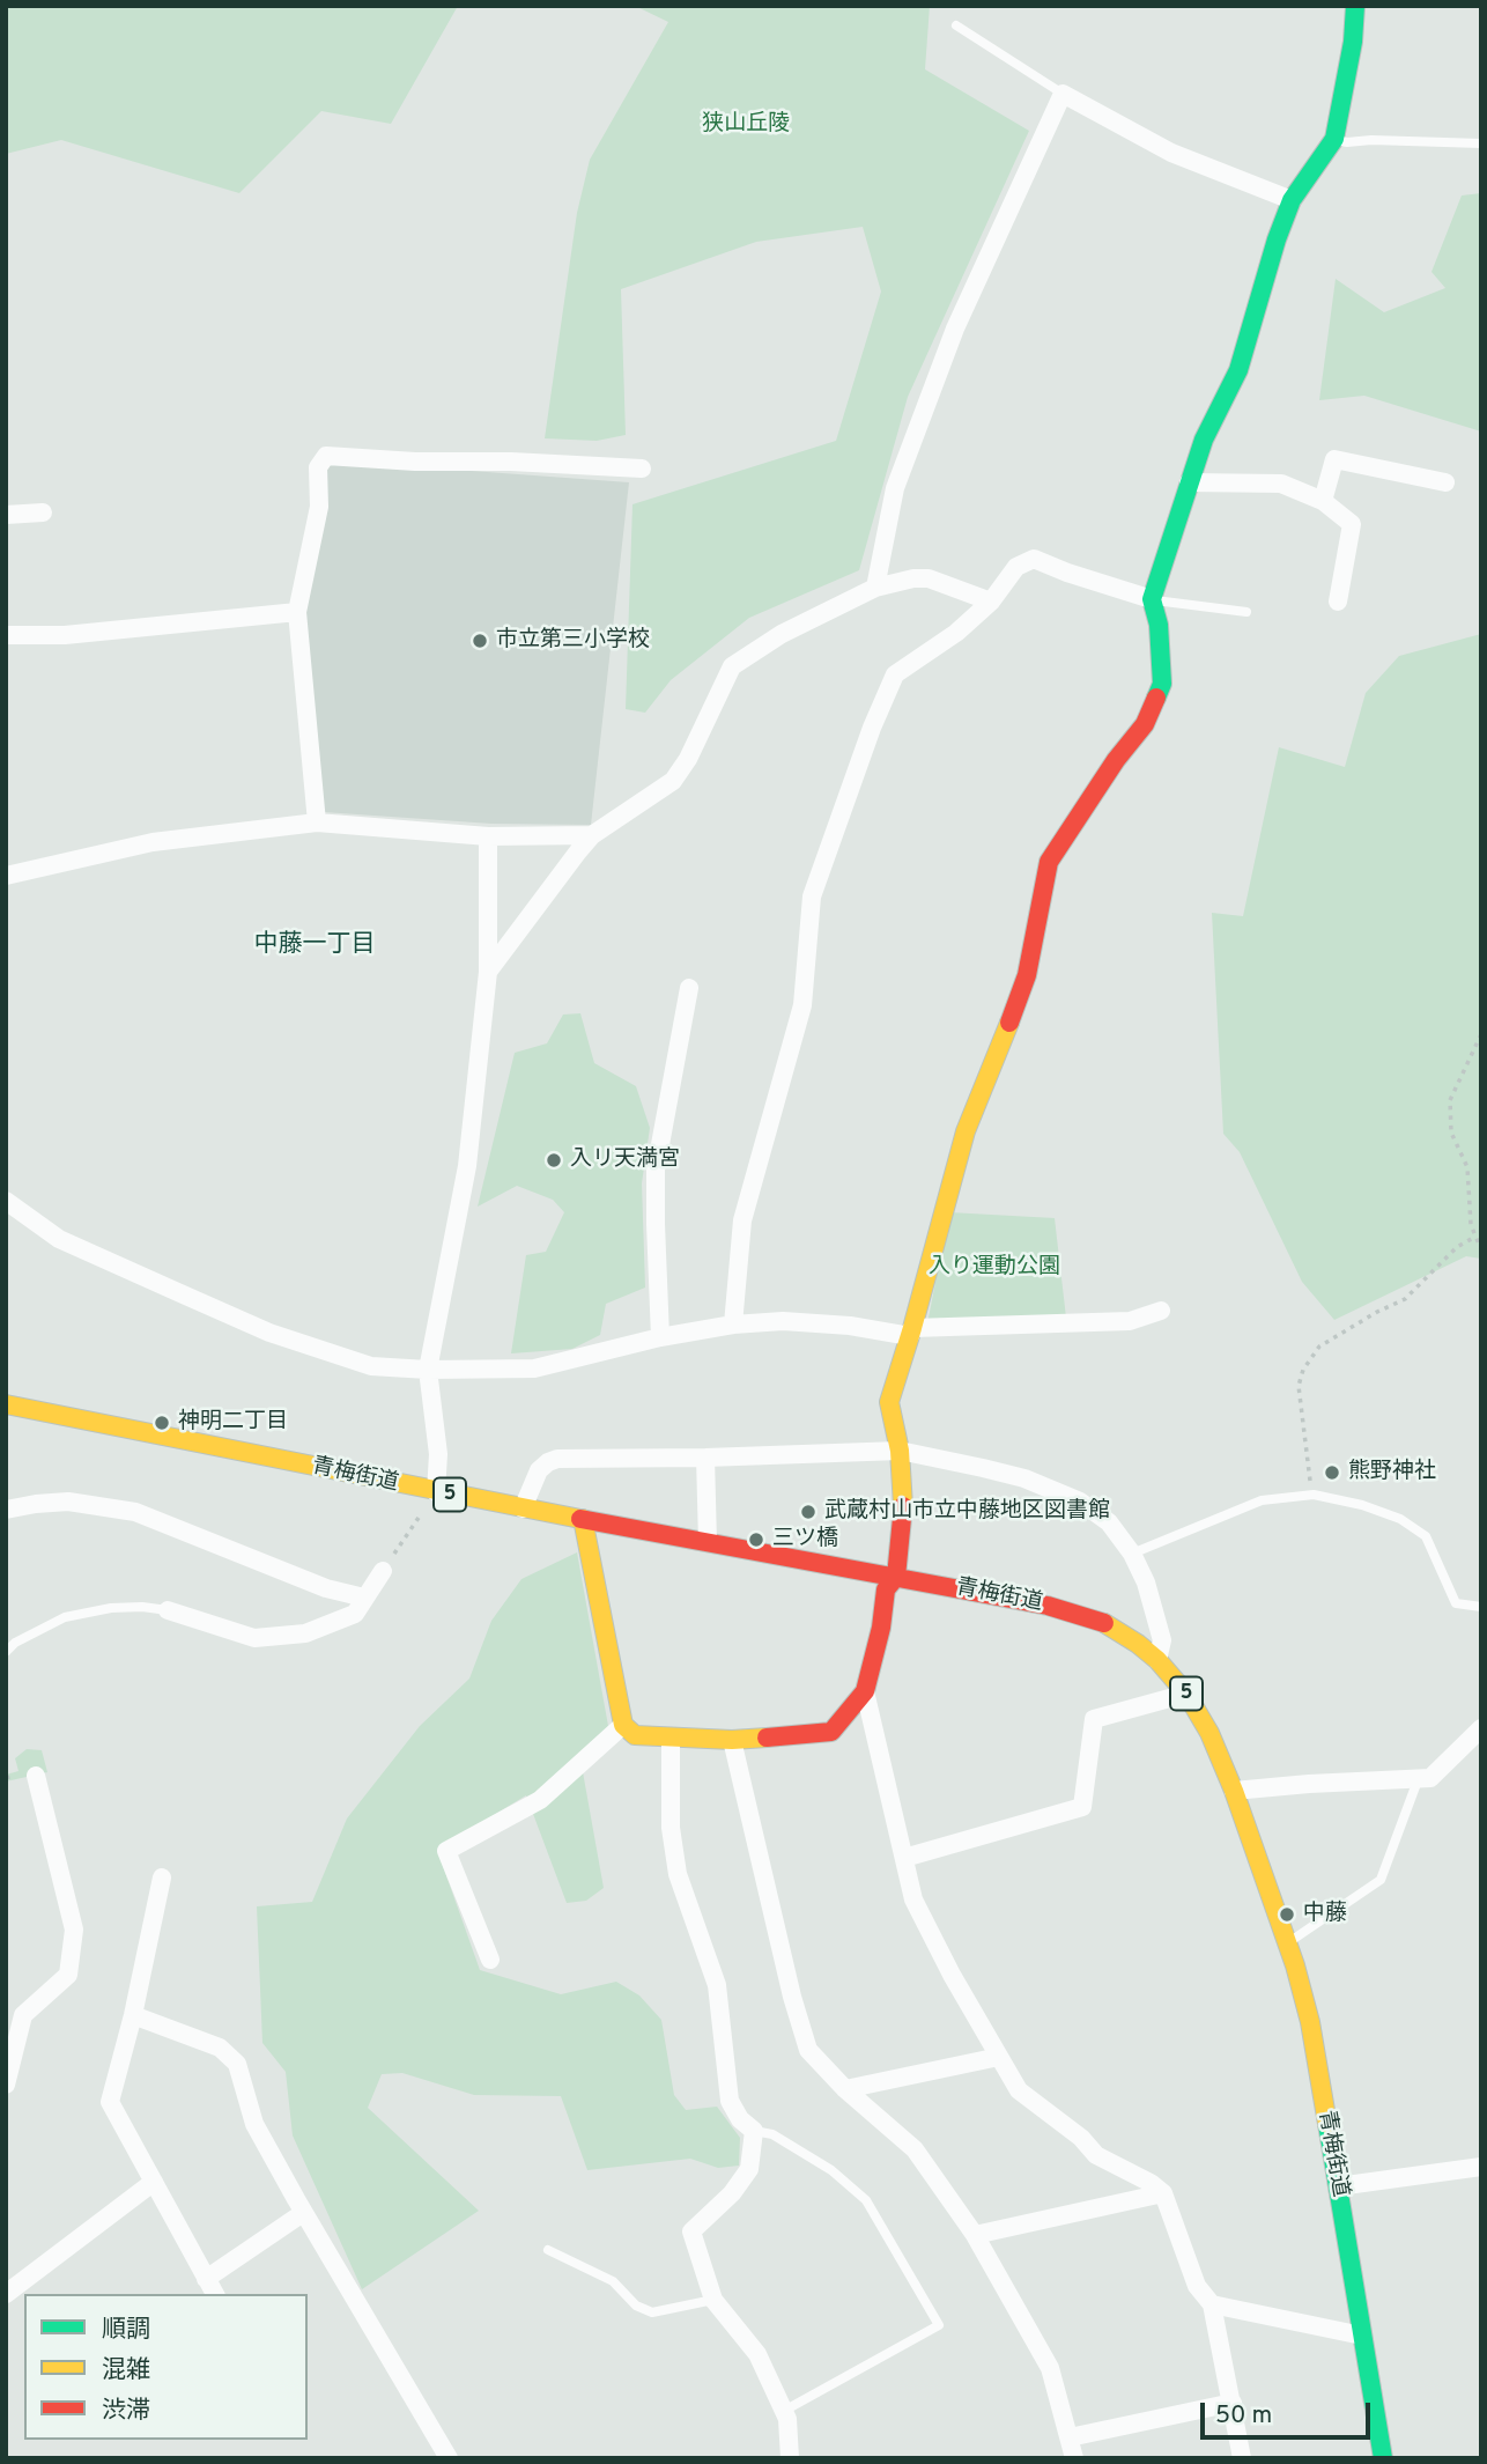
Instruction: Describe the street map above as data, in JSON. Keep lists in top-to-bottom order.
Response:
{
  "streets": {
    "street": ["青梅街道", "5"]
  },
  "districts": ["中藤一丁目"],
  "parks": ["狭山丘陵", "入り運動公園"],
  "places": [
    "市立第三小学校",
    "入リ天満宮",
    "神明二丁目",
    "熊野神社",
    "武蔵村山市立中藤地区図書館",
    "三ツ橋",
    "中藤"
  ],
  "legend": ["順調", "混雑", "渋滞"],
  "scale_bar": "50 m"
}
